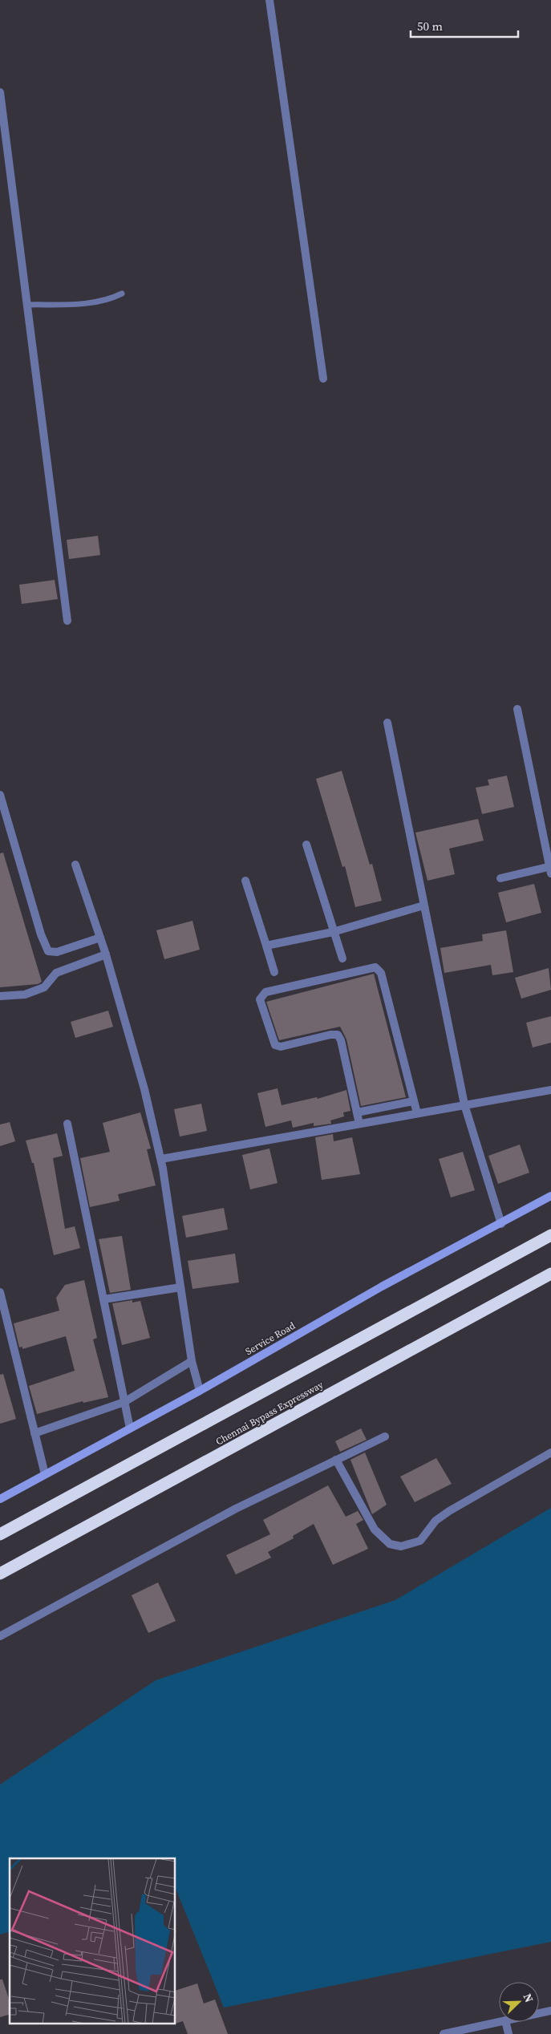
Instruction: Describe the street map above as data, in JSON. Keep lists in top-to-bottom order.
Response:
{
  "streets": {
    "highway": ["Chennai Bypass Expressway"],
    "street": ["Service Road"]
  },
  "scale_bar": "50 m",
  "north": "top right"
}
